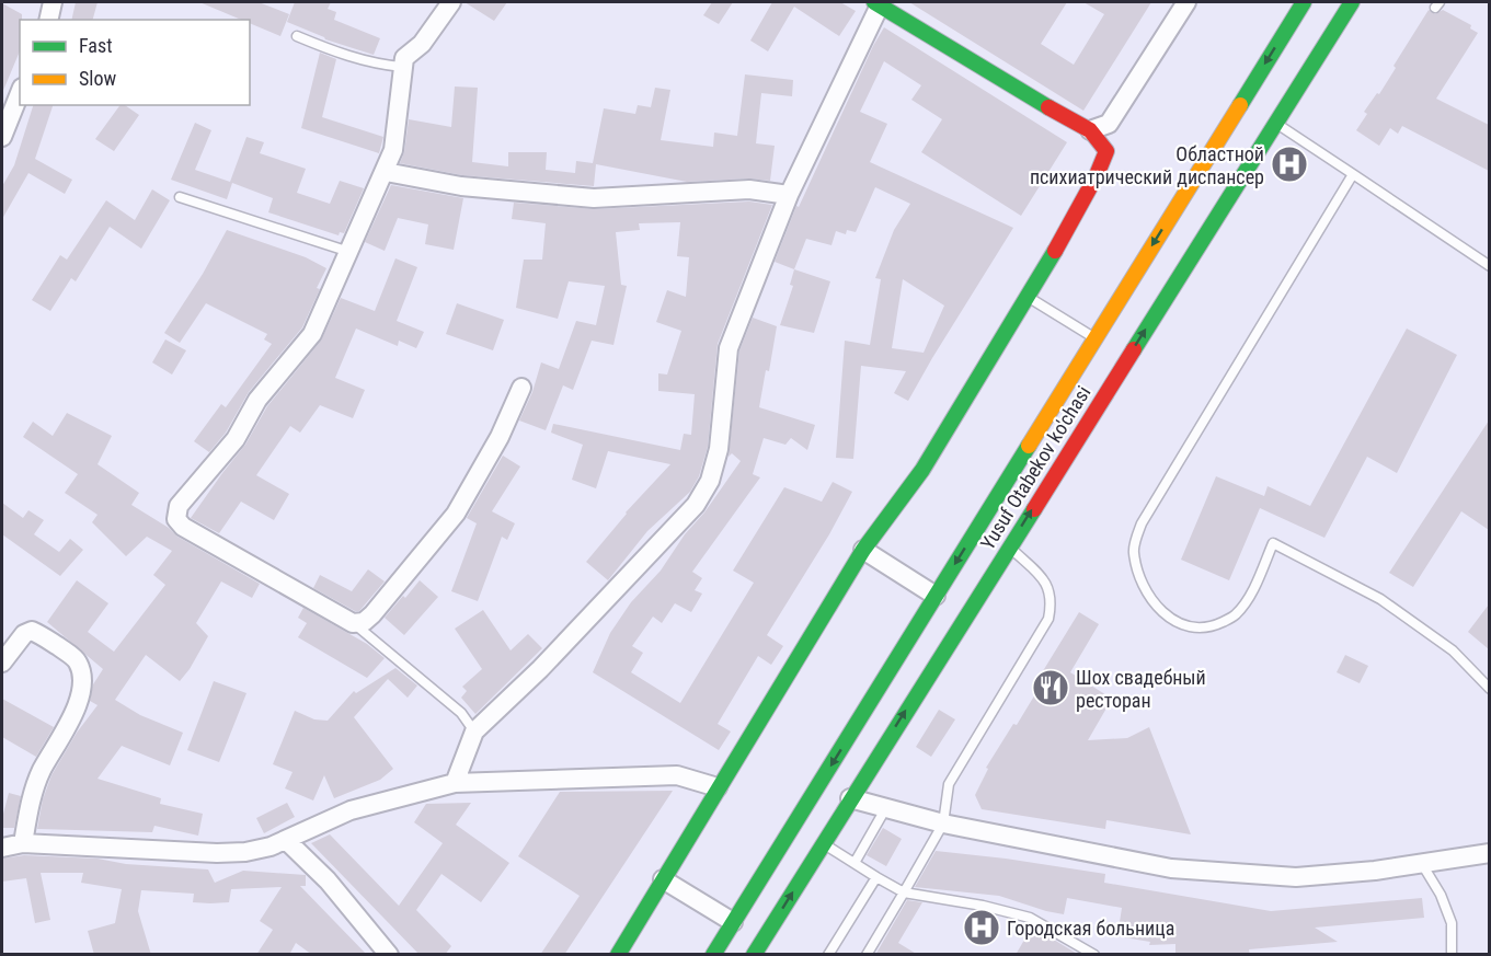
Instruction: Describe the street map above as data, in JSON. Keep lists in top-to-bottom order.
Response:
{
  "streets": {
    "main road": ["Yusuf Otabekov ko'chasi"]
  },
  "places": {
    "hospital": ["Областной психиатрический диспансер", "Городская больница"],
    "restaurant": ["Шох свадебный ресторан"]
  },
  "legend": ["Fast", "Slow"]
}
